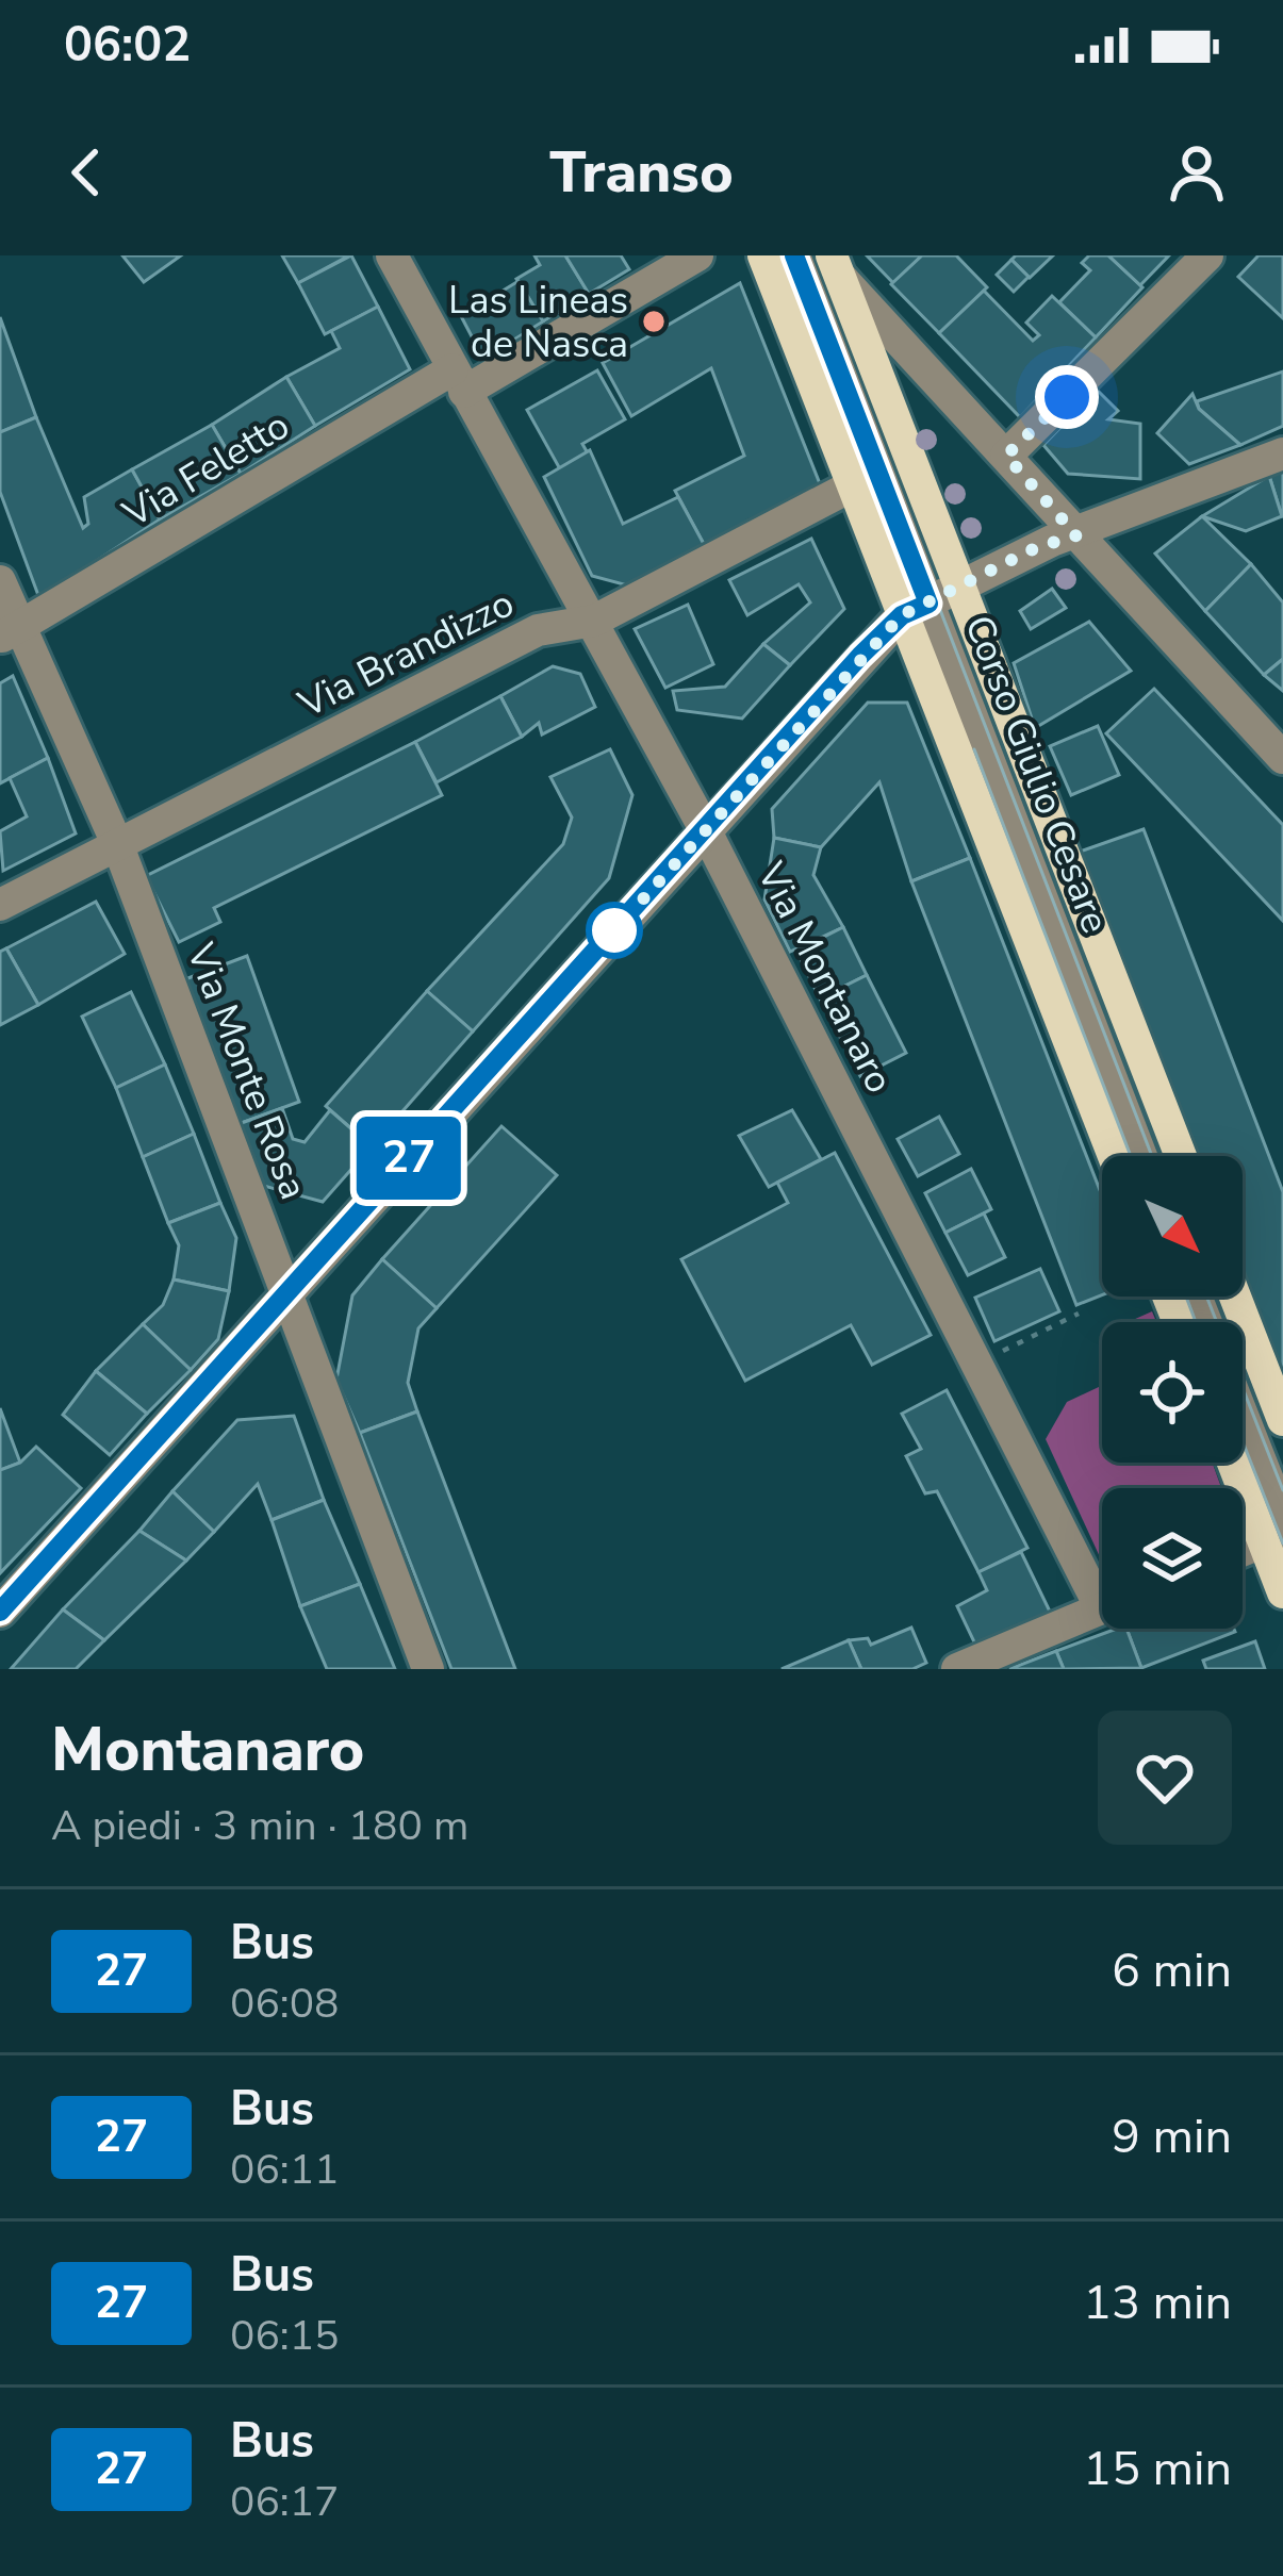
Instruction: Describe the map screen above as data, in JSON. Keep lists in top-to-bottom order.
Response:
{
  "streets": {
    "main road": ["Corso Giulio Cesare"],
    "street": [
      "Via Feletto",
      "Via Brandizzo",
      "Via Montanaro",
      "Via Monte Rosa"
    ]
  },
  "crossings": [
    ["Via Feletto", "Via Montanaro"],
    ["Via Feletto", "Via Monte Rosa"],
    ["Via Brandizzo", "Via Montanaro"],
    ["Via Brandizzo", "Via Monte Rosa"]
  ],
  "places": ["Las Lineas de Nasca"],
  "lines": ["bus line 27"],
  "north": "bottom right",
  "page": {
    "status": "06:02",
    "header": "Transo",
    "on_map": "27",
    "heading": ["Montanaro", "A piedi · 3 min · 180 m"],
    "list": [
      {
        "mark": "27",
        "name": "Bus",
        "note": "06:08",
        "value": "6 min"
      },
      {
        "mark": "27",
        "name": "Bus",
        "note": "06:11",
        "value": "9 min"
      },
      {
        "mark": "27",
        "name": "Bus",
        "note": "06:15",
        "value": "13 min"
      },
      {
        "mark": "27",
        "name": "Bus",
        "note": "06:17",
        "value": "15 min"
      }
    ]
  }
}
